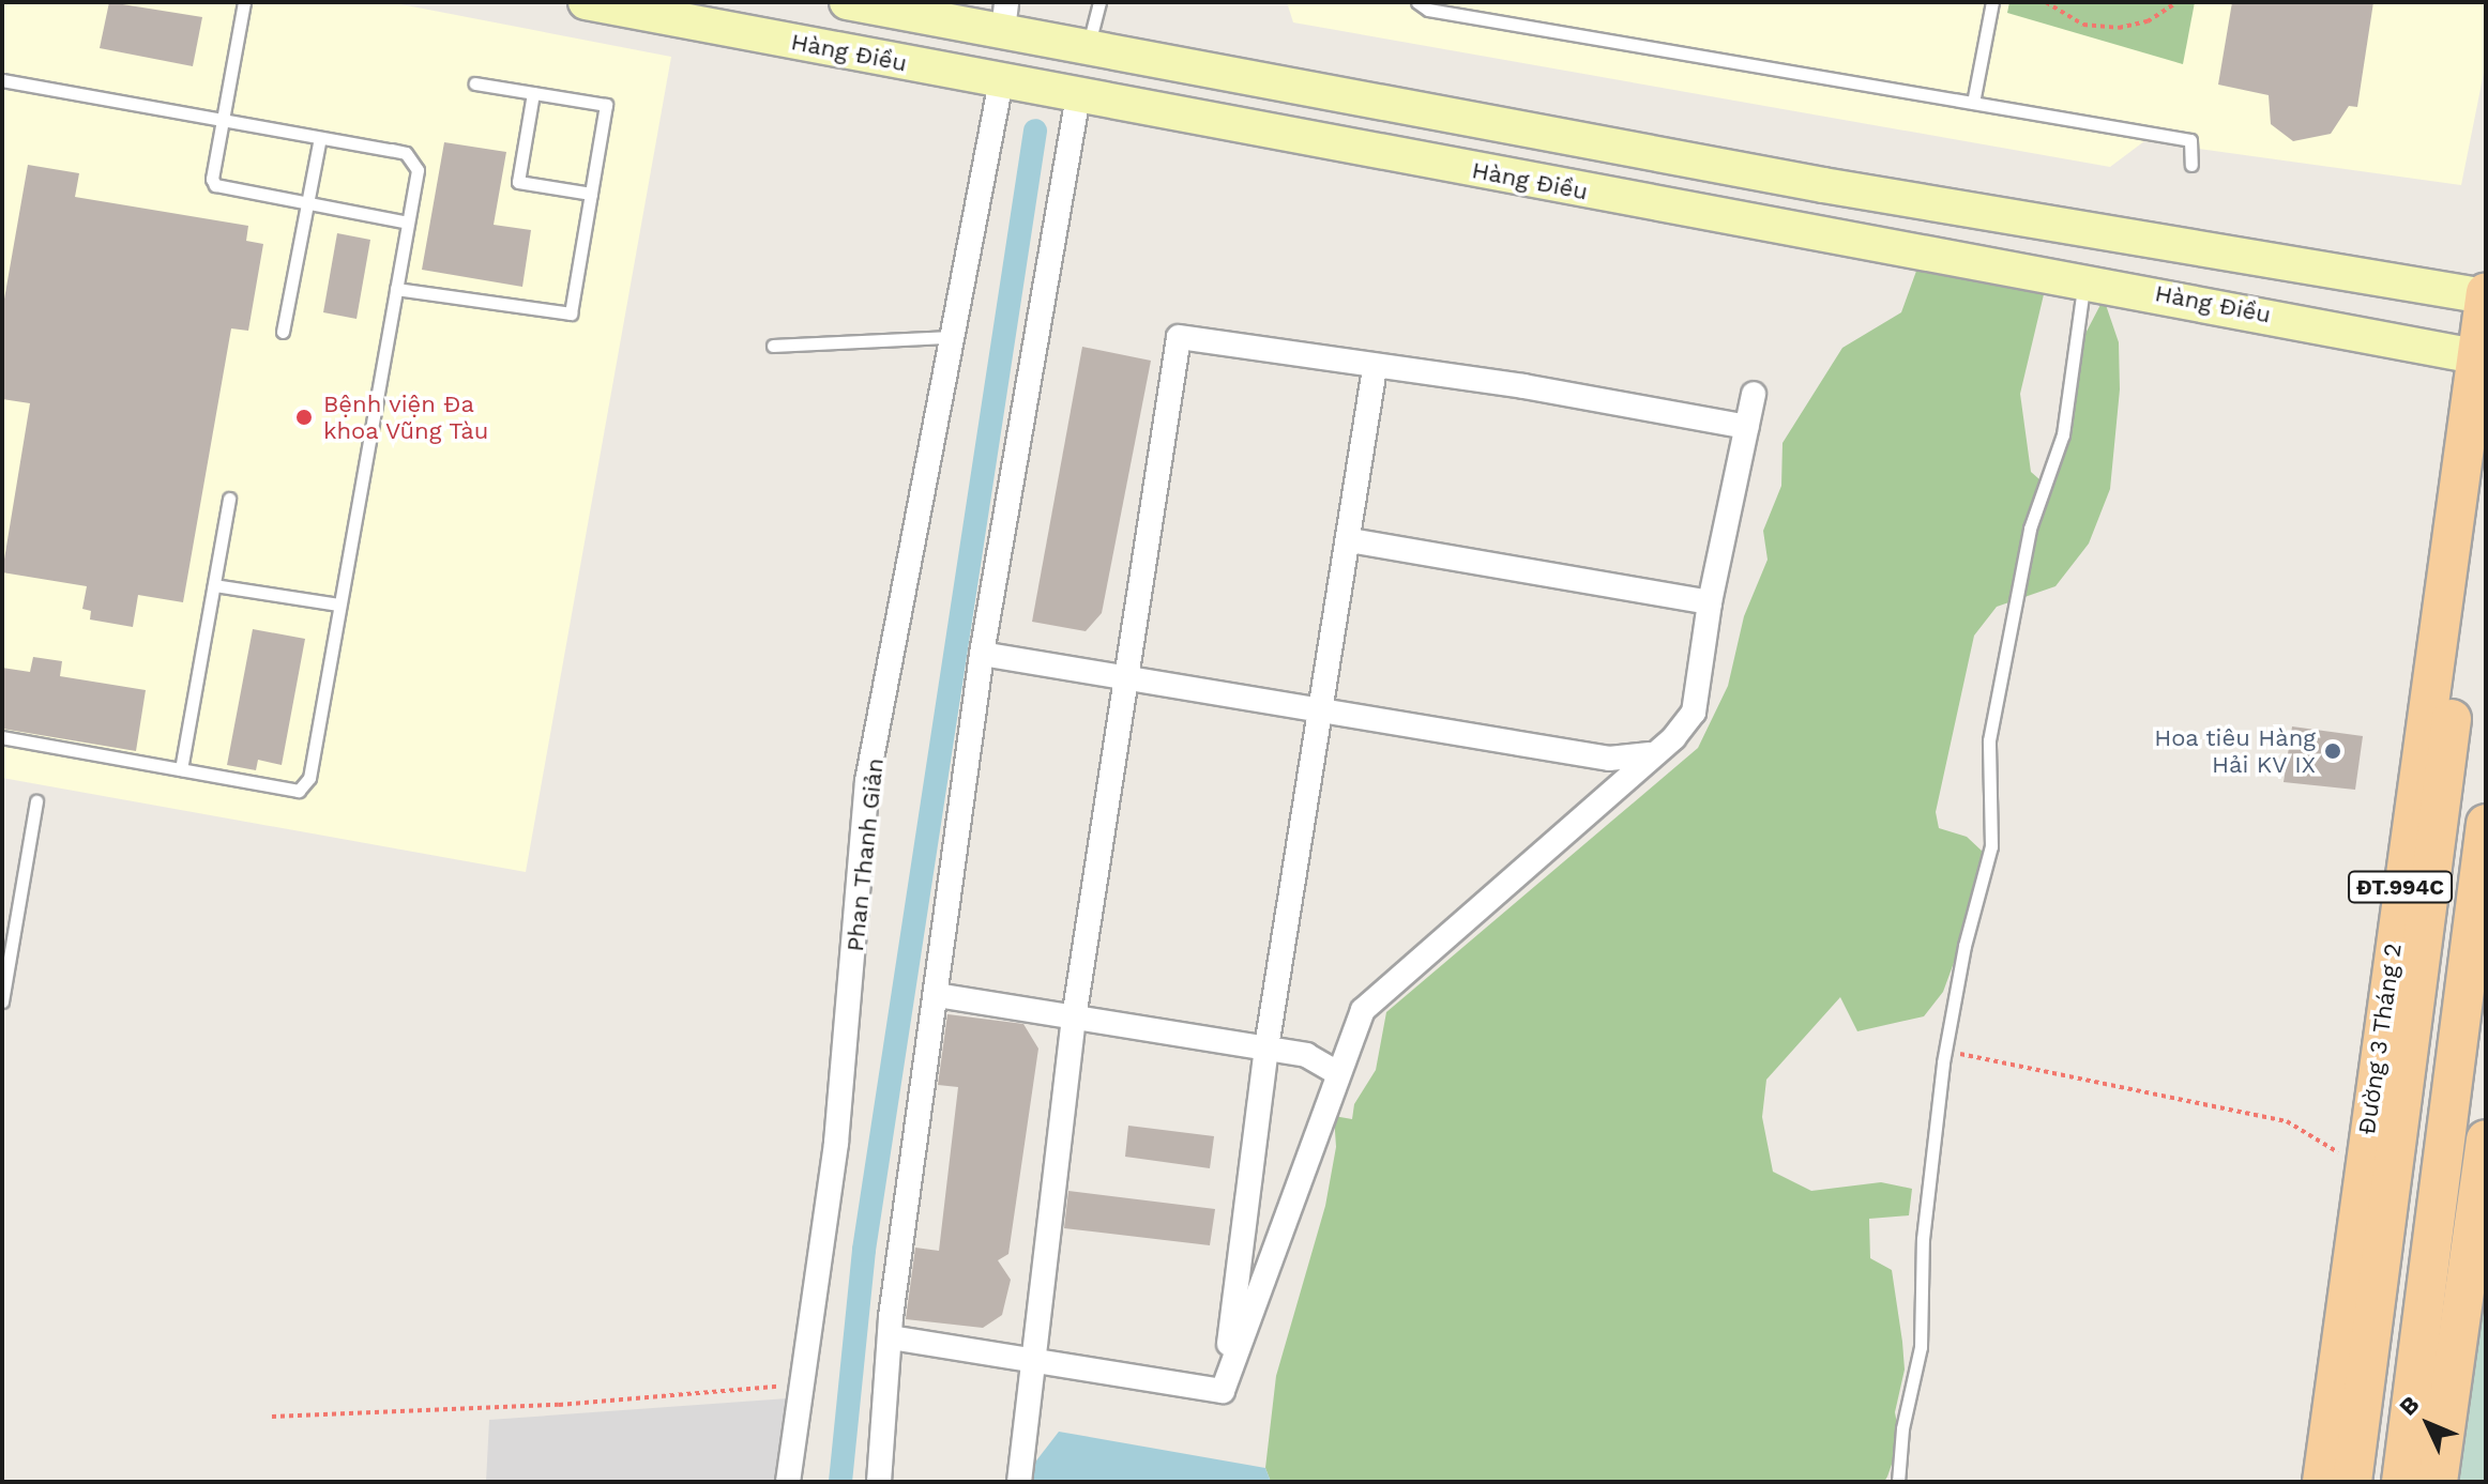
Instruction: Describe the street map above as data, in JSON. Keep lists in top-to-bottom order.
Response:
{
  "streets": {
    "main road": ["Hàng Điều", "ĐT.994C", "Đường 3 Tháng 2"],
    "street": ["Phan Thanh Giản"]
  },
  "crossings": [
    ["Hàng Điều", "Phan Thanh Giản"],
    ["Hàng Điều", "Đường 3 Tháng 2"]
  ],
  "places": ["Bệnh viện Đa khoa Vũng Tàu", "Hoa tiêu Hàng Hải KV IX"],
  "north": "top left"
}
